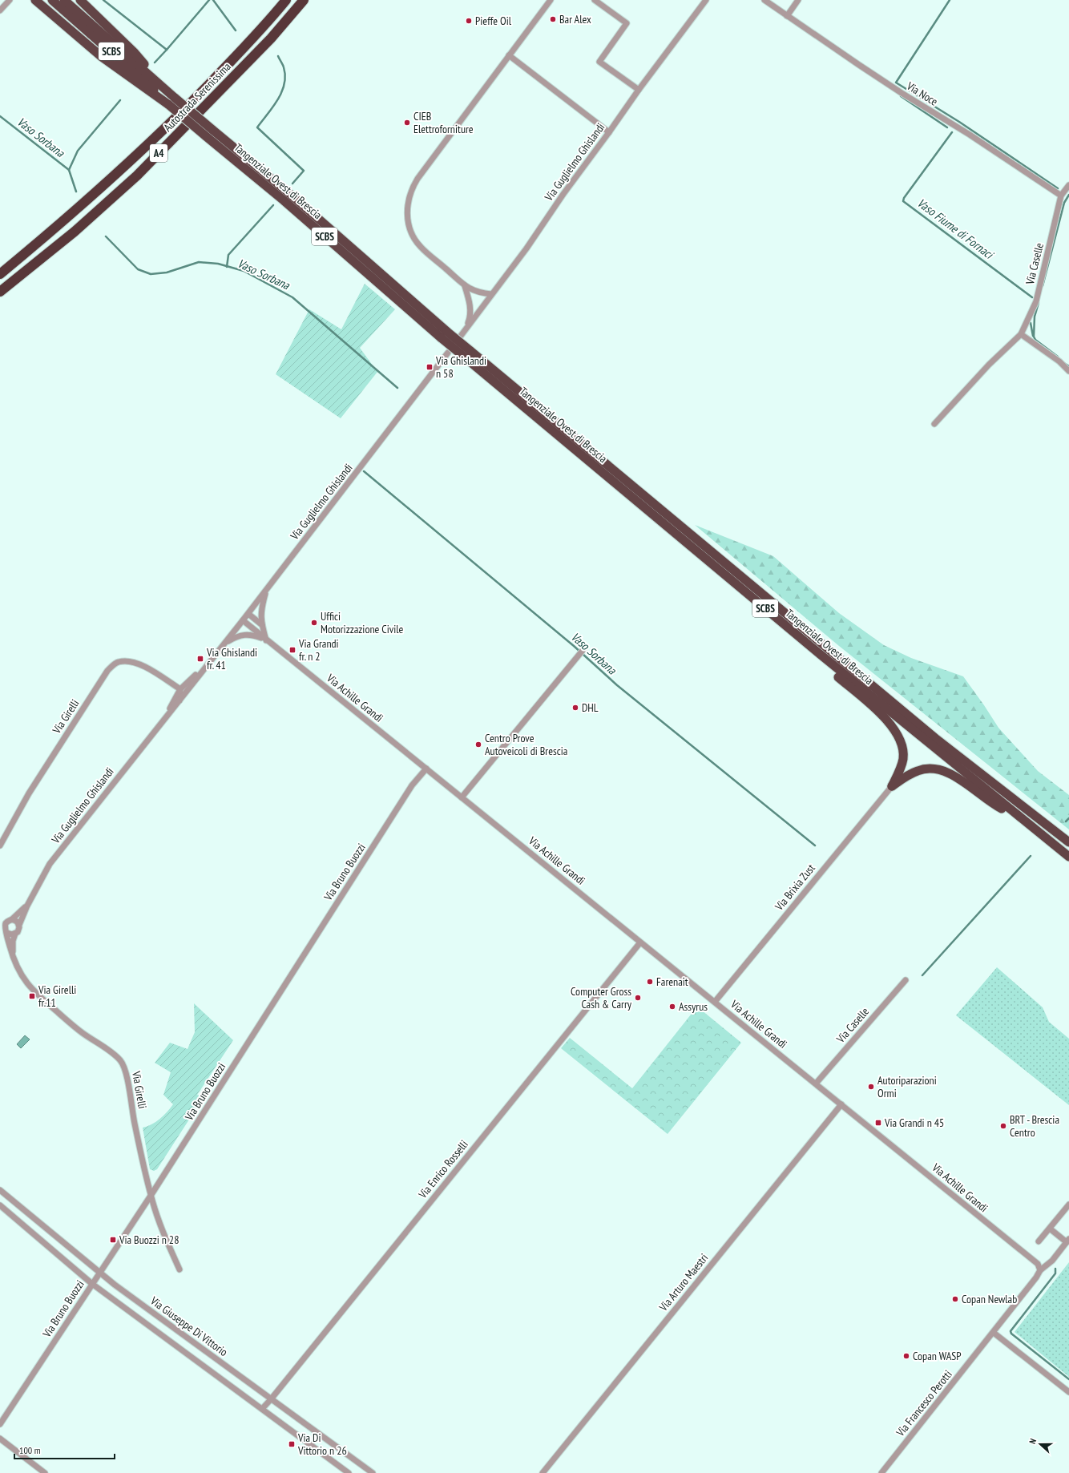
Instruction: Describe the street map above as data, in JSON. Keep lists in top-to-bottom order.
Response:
{
  "streets": {
    "highway": [
      "SCBS",
      "Autostrada Serenissima",
      "A4",
      "Tangenziale Ovest di Brescia"
    ],
    "street": [
      "Via Noce",
      "Via Guglielmo Ghislandi",
      "Via Caselle",
      "Via Achille Grandi",
      "Via Girelli",
      "Via Bruno Buozzi",
      "Via Brixia Zust",
      "Via Enrico Rosselli",
      "Via Arturo Maestri",
      "Via Giuseppe Di Vittorio",
      "Via Francesco Perotti"
    ]
  },
  "crossings": [
    ["Via Noce", "Via Caselle"],
    ["Via Guglielmo Ghislandi", "Via Achille Grandi"],
    ["Via Guglielmo Ghislandi", "Via Girelli"],
    ["Via Caselle", "Via Achille Grandi"],
    ["Via Achille Grandi", "Via Bruno Buozzi"],
    ["Via Achille Grandi", "Via Brixia Zust"],
    ["Via Achille Grandi", "Via Enrico Rosselli"],
    ["Via Achille Grandi", "Via Arturo Maestri"],
    ["Via Achille Grandi", "Via Francesco Perotti"],
    ["Via Girelli", "Via Bruno Buozzi"],
    ["Via Bruno Buozzi", "Via Giuseppe Di Vittorio"],
    ["Via Enrico Rosselli", "Via Giuseppe Di Vittorio"]
  ],
  "water": ["Vaso Sorbana", "Vaso Fiume di Fornaci"],
  "places": {
    "other": [
      "Bar Alex",
      "Pieffe Oil",
      "CIEB Elettroforniture",
      "Uffici Motorizzazione Civile",
      "DHL",
      "Centro Prove Autoveicoli di Brescia",
      "Farenait",
      "Computer Gross Cash & Carry",
      "Assyrus",
      "Autoriparazioni Ormi",
      "BRT - Brescia Centro",
      "Copan Newlab",
      "Copan WASP"
    ],
    "transit": [
      "Via Ghislandi n 58",
      "Via Grandi fr. n 2",
      "Via Ghislandi fr. 41",
      "Via Girelli fr.11",
      "Via Grandi n 45",
      "Via Buozzi n 28",
      "Via Di Vittorio n 26"
    ]
  },
  "scale_bar": "100 m",
  "north": "left"
}
